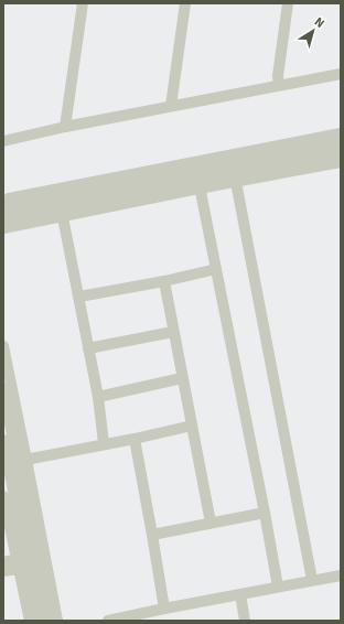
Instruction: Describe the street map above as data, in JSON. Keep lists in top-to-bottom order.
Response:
{
  "north": "top right"
}
